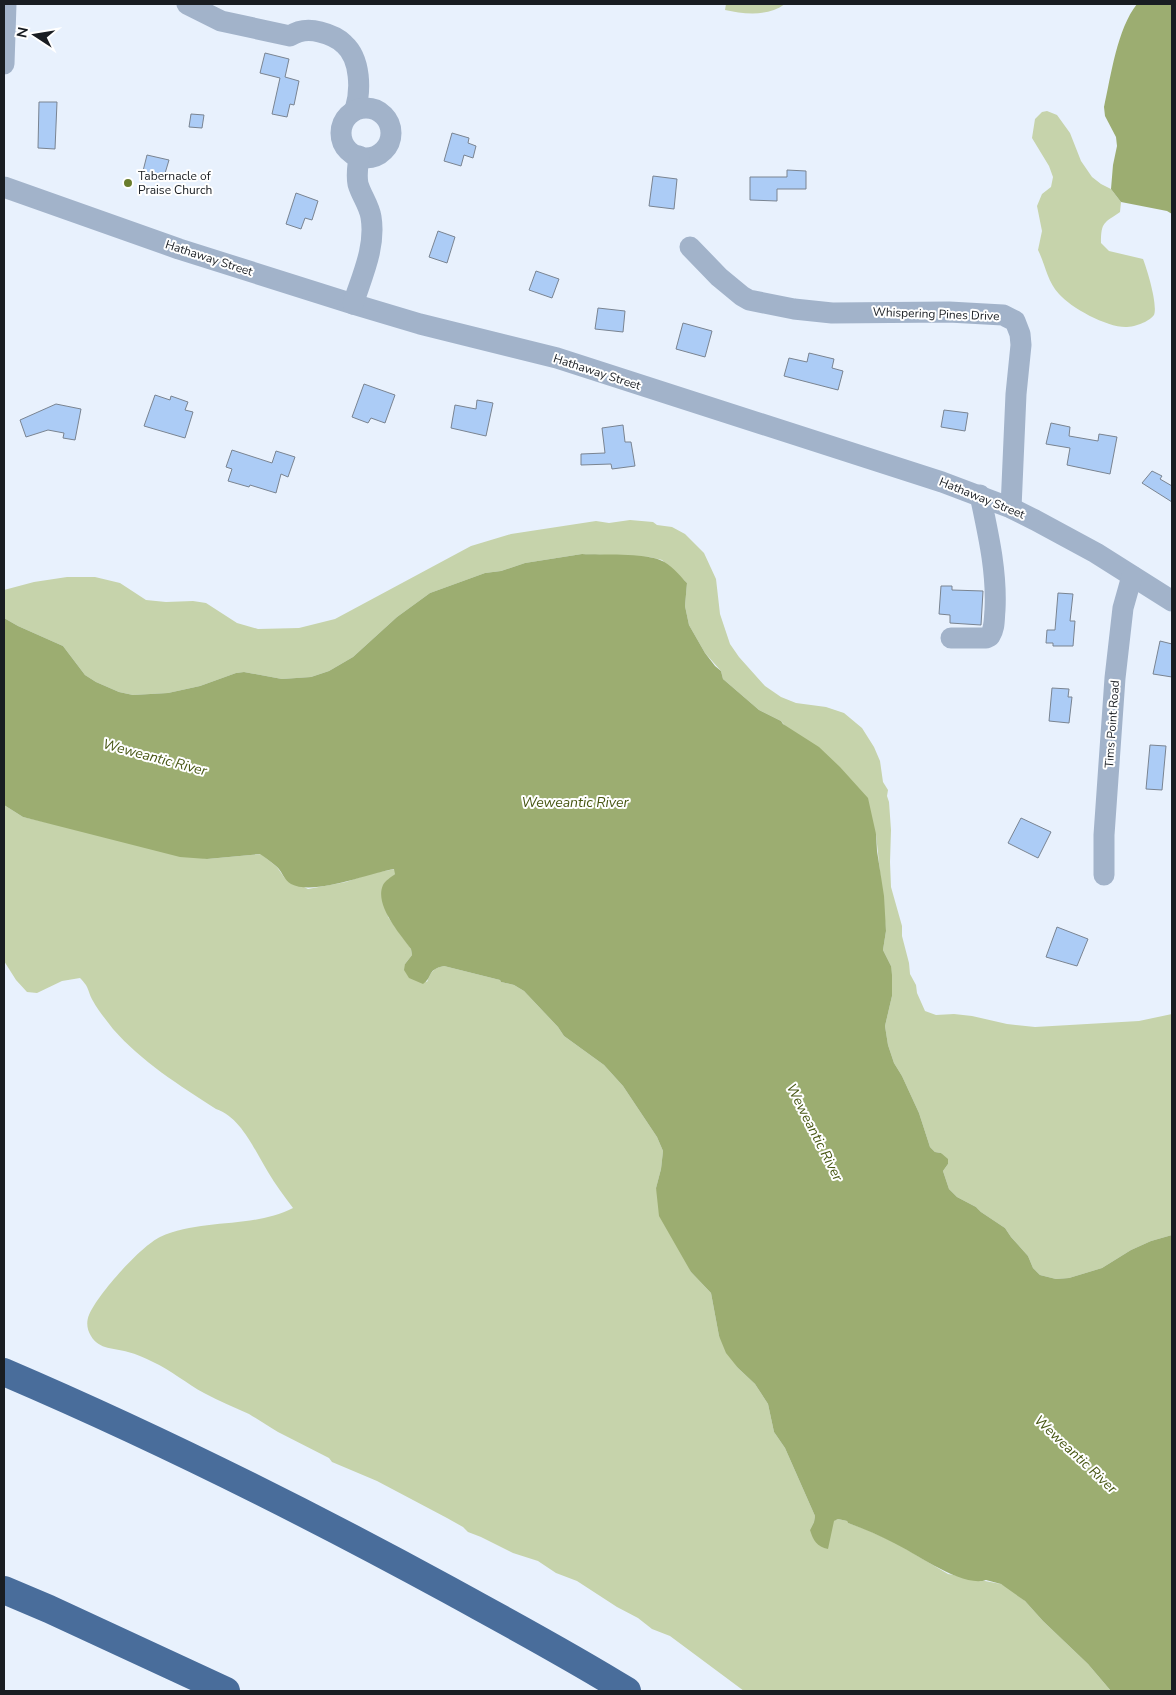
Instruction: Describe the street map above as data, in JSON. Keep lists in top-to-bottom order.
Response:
{
  "streets": {
    "street": ["Hathaway Street", "Whispering Pines Drive", "Tims Point Road"]
  },
  "crossings": [
    ["Hathaway Street", "Whispering Pines Drive"],
    ["Hathaway Street", "Tims Point Road"]
  ],
  "water": ["Weweantic River"],
  "places": ["Tabernacle of Praise Church"],
  "north": "left"
}
